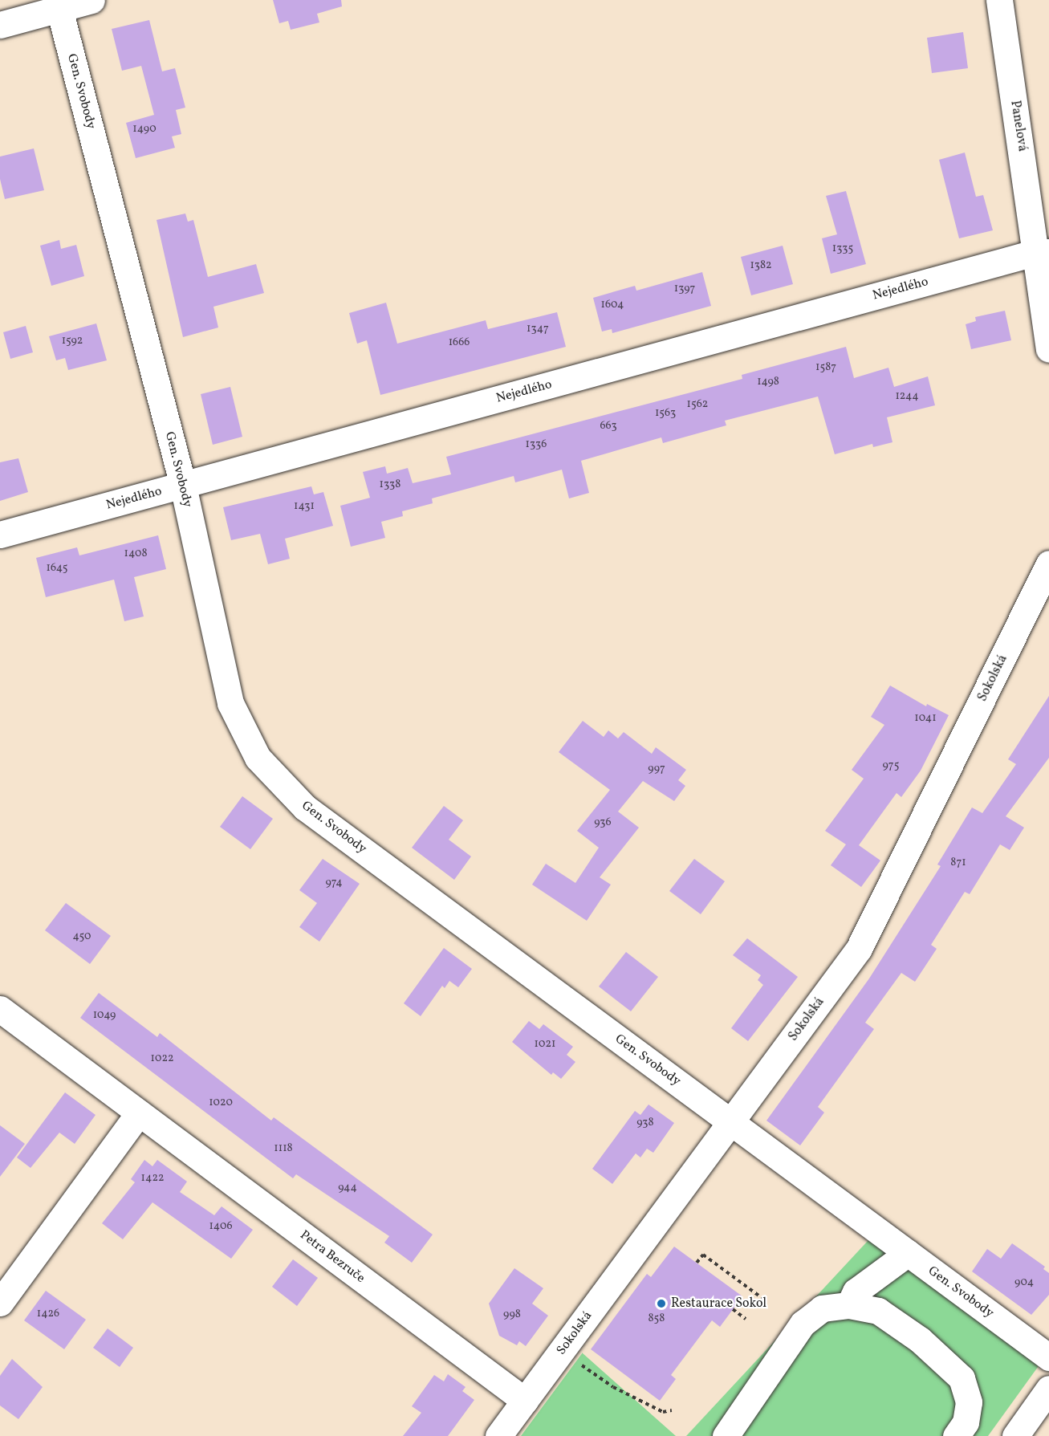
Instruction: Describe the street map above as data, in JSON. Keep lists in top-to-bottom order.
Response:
{
  "streets": {
    "street": [
      "Gen. Svobody",
      "Panelová",
      "Nejedlého",
      "Sokolská",
      "Petra Bezruče"
    ]
  },
  "crossings": [
    ["Gen. Svobody", "Nejedlého"],
    ["Gen. Svobody", "Sokolská"],
    ["Panelová", "Nejedlého"],
    ["Sokolská", "Petra Bezruče"]
  ],
  "places": ["Restaurace Sokol"],
  "house_numbers": [
    "1490",
    "1335",
    "1382",
    "1397",
    "1604",
    "1347",
    "1592",
    "1666",
    "1587",
    "1498",
    "1244",
    "1562",
    "1563",
    "663",
    "1336",
    "1338",
    "1431",
    "1408",
    "1645",
    "1041",
    "975",
    "997",
    "936",
    "871",
    "974",
    "450",
    "1049",
    "1021",
    "1022",
    "1020",
    "938",
    "1118",
    "1422",
    "944",
    "1406",
    "904",
    "1426",
    "998",
    "858"
  ]
}
